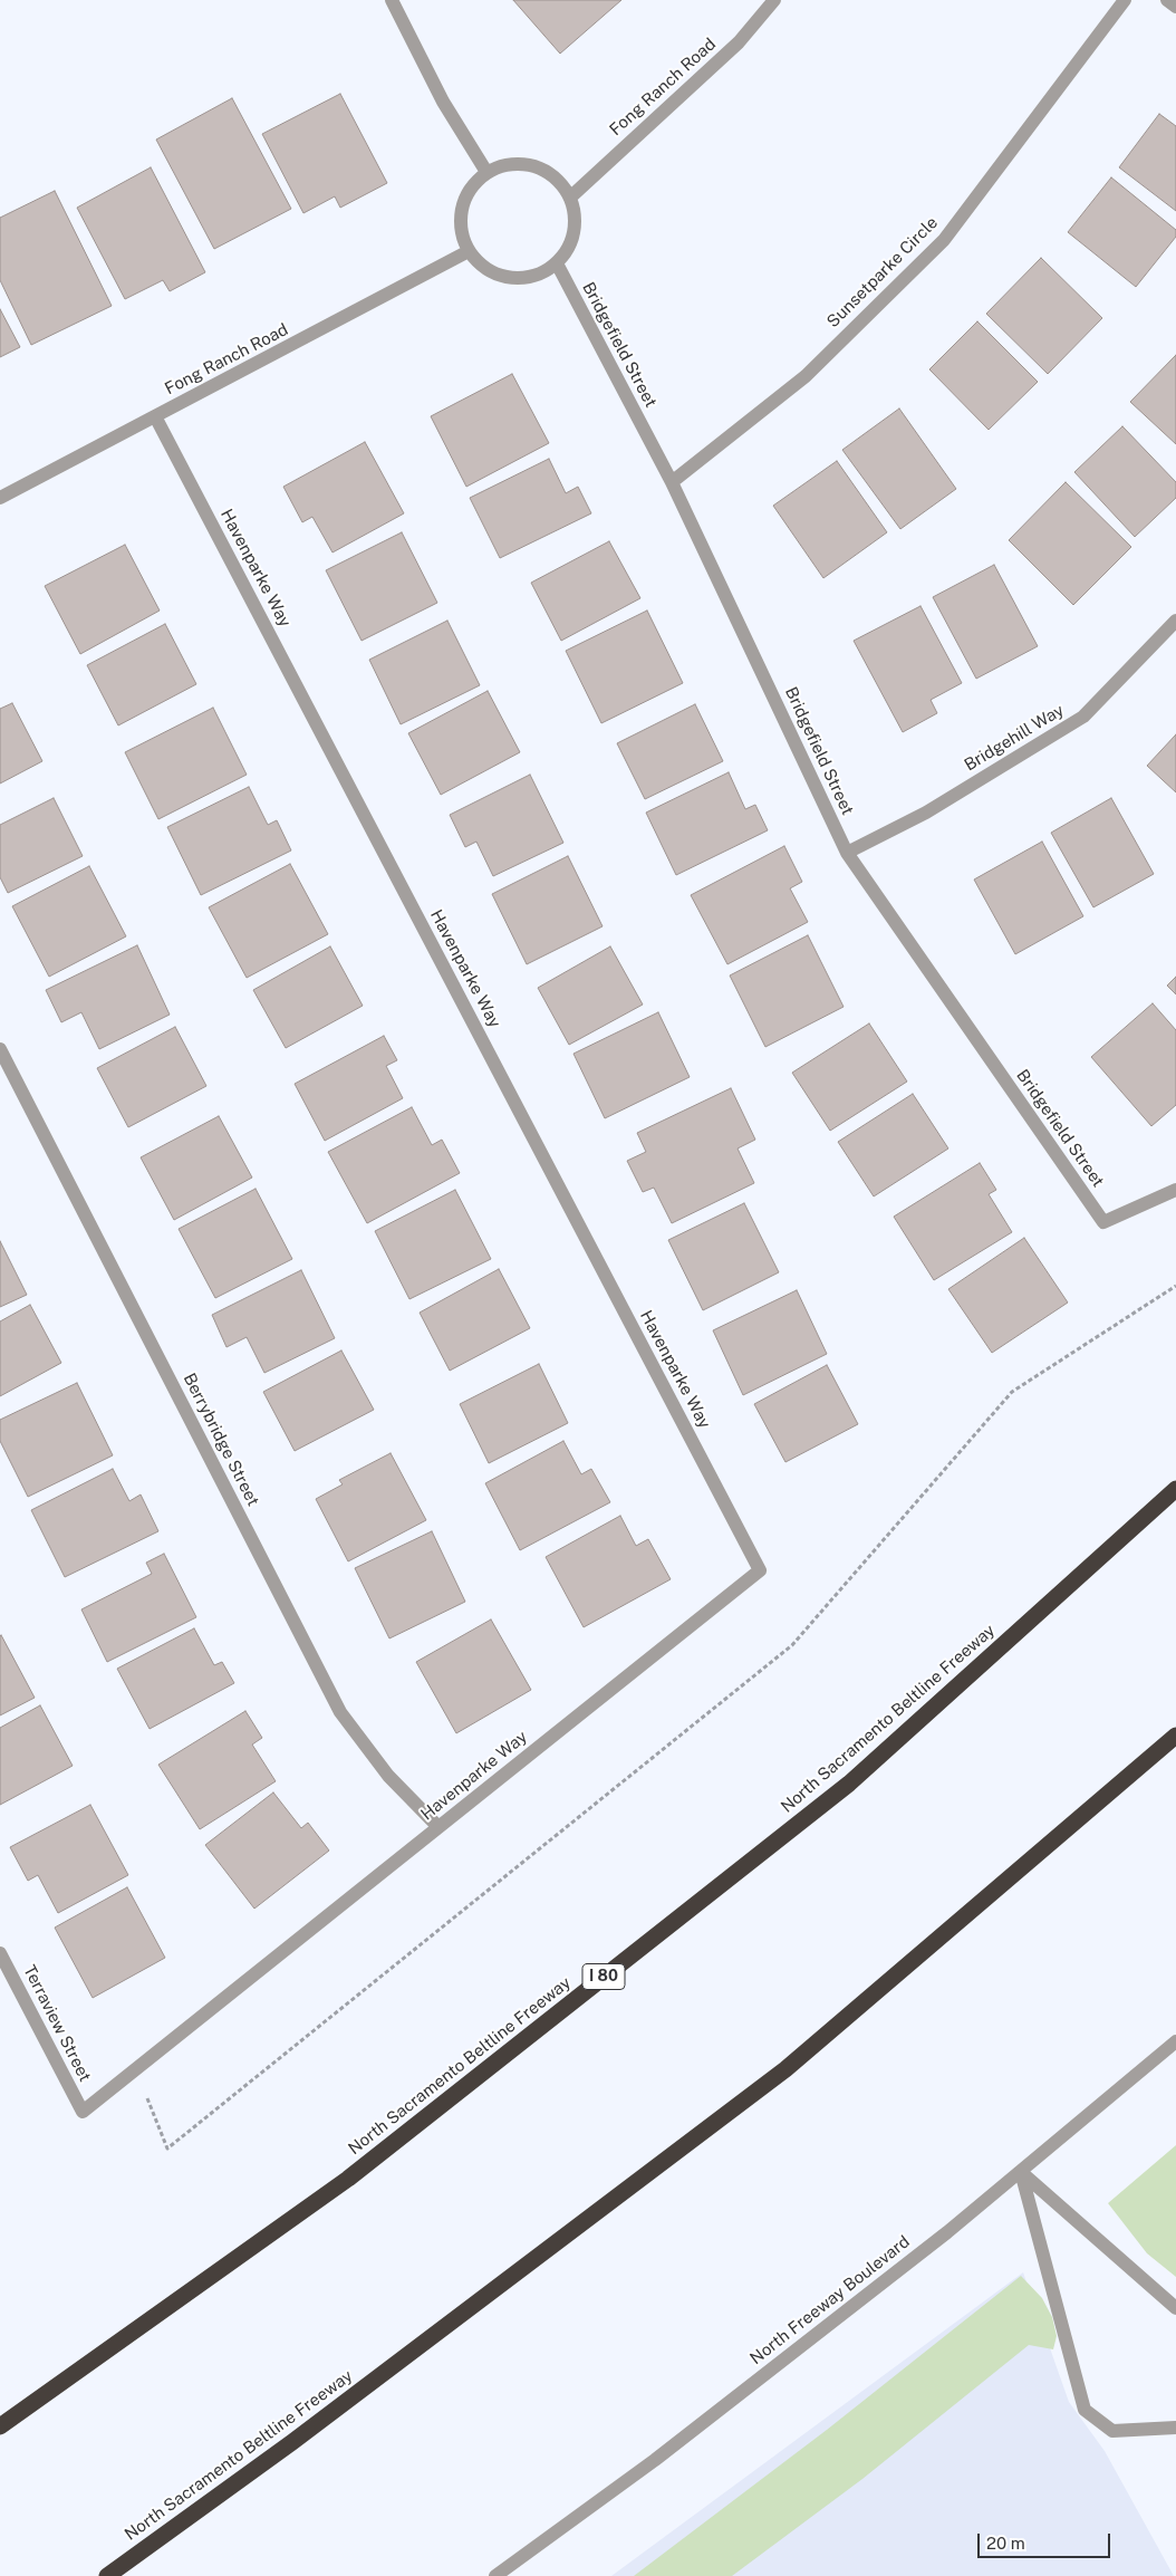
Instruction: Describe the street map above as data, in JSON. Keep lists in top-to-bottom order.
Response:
{
  "streets": {
    "highway": ["North Sacramento Beltline Freeway", "I 80"],
    "street": [
      "Fong Ranch Road",
      "Sunsetparke Circle",
      "Bridgefield Street",
      "Havenparke Way",
      "Bridgehill Way",
      "Berrybridge Street",
      "Terraview Street",
      "North Freeway Boulevard"
    ]
  },
  "crossings": [
    ["Fong Ranch Road", "Bridgefield Street"],
    ["Fong Ranch Road", "Havenparke Way"],
    ["Sunsetparke Circle", "Bridgefield Street"],
    ["Bridgefield Street", "Bridgehill Way"],
    ["Havenparke Way", "Berrybridge Street"],
    ["Havenparke Way", "Terraview Street"]
  ],
  "scale_bar": "20 m"
}
